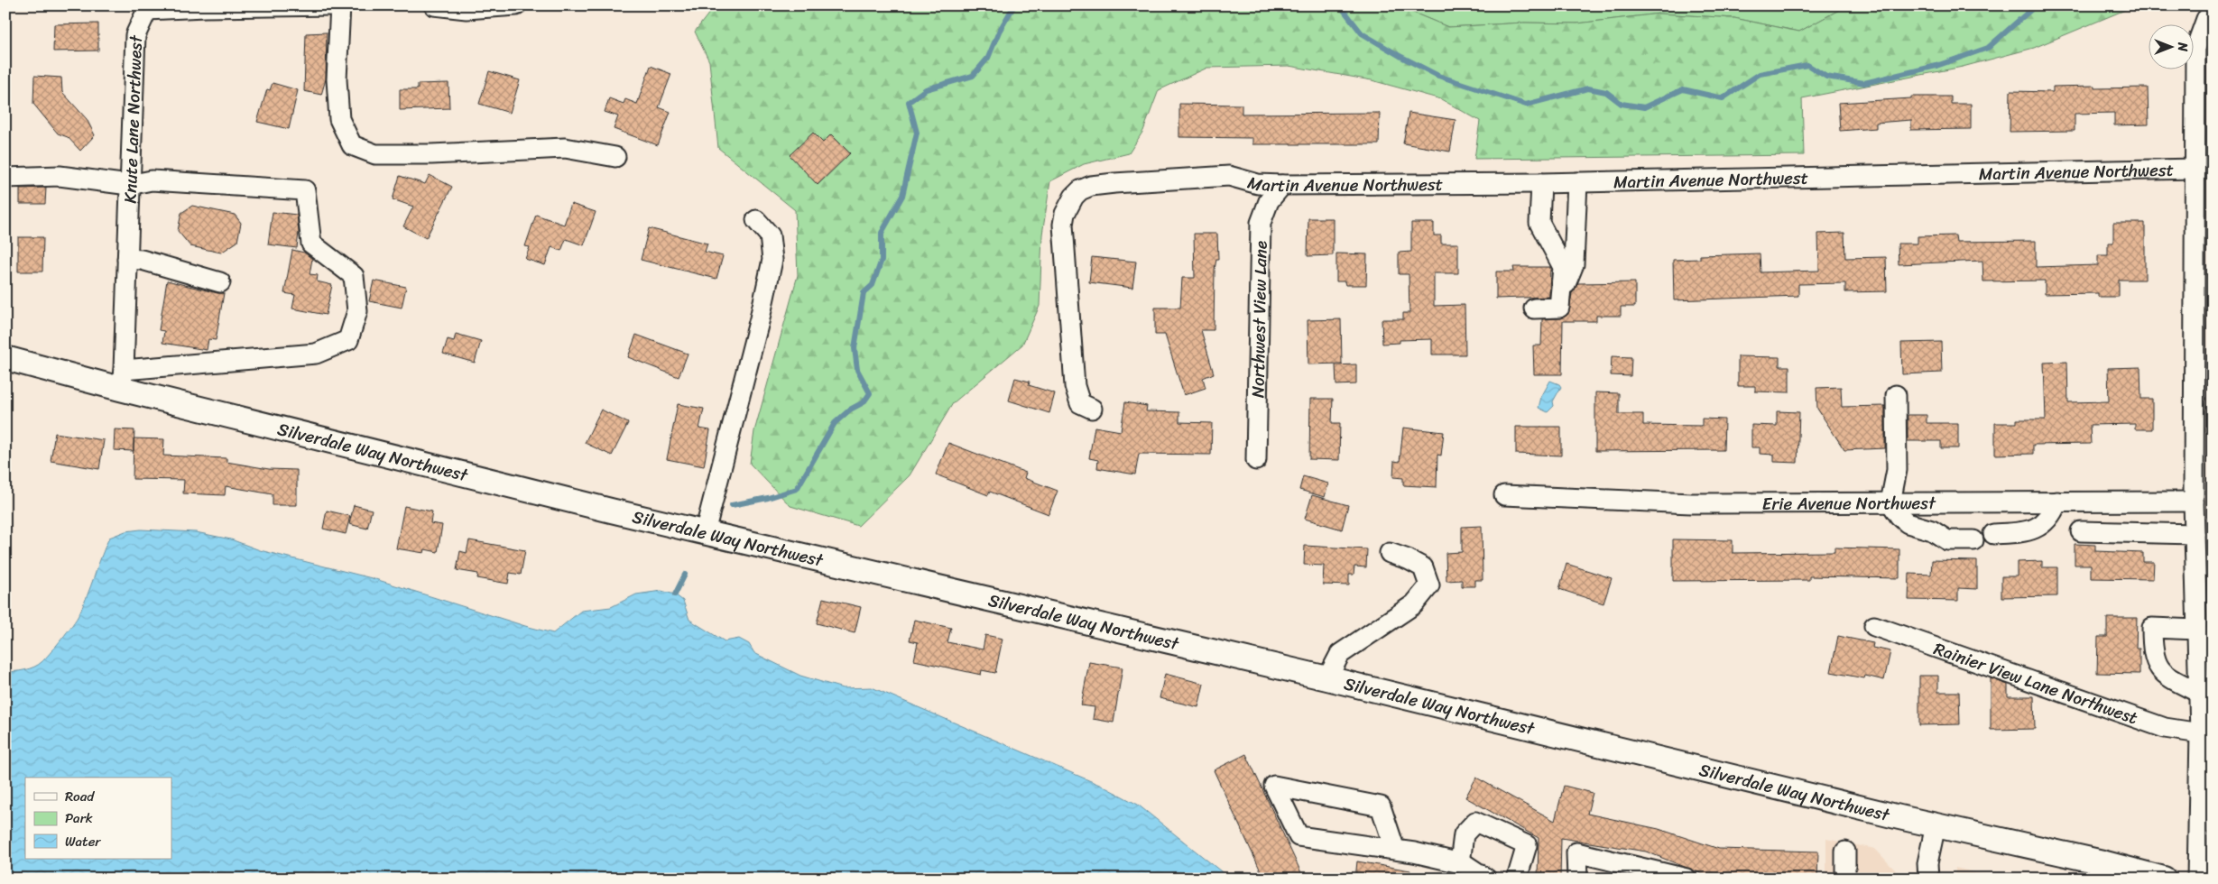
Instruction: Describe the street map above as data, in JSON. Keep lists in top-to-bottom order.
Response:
{
  "streets": {
    "main road": ["Silverdale Way Northwest"],
    "street": [
      "Knute Lane Northwest",
      "Martin Avenue Northwest",
      "Northwest View Lane",
      "Erie Avenue Northwest",
      "Rainier View Lane Northwest"
    ]
  },
  "crossings": [
    ["Knute Lane Northwest", "Silverdale Way Northwest"],
    ["Martin Avenue Northwest", "Northwest View Lane"]
  ],
  "legend": ["Road", "Park", "Water"],
  "north": "right"
}
